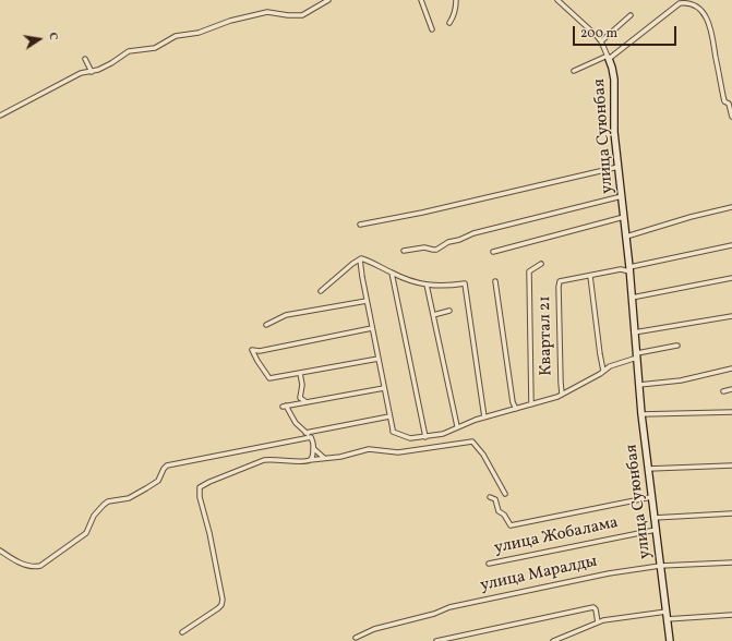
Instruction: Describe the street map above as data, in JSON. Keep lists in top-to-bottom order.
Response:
{
  "streets": {
    "street": [
      "улица Суюнбая",
      "Квартал 21",
      "улица Жобалама",
      "улица Маралды"
    ]
  },
  "crossings": [
    ["улица Суюнбая", "улица Жобалама"],
    ["улица Суюнбая", "улица Маралды"]
  ],
  "scale_bar": "200 m",
  "north": "right"
}
